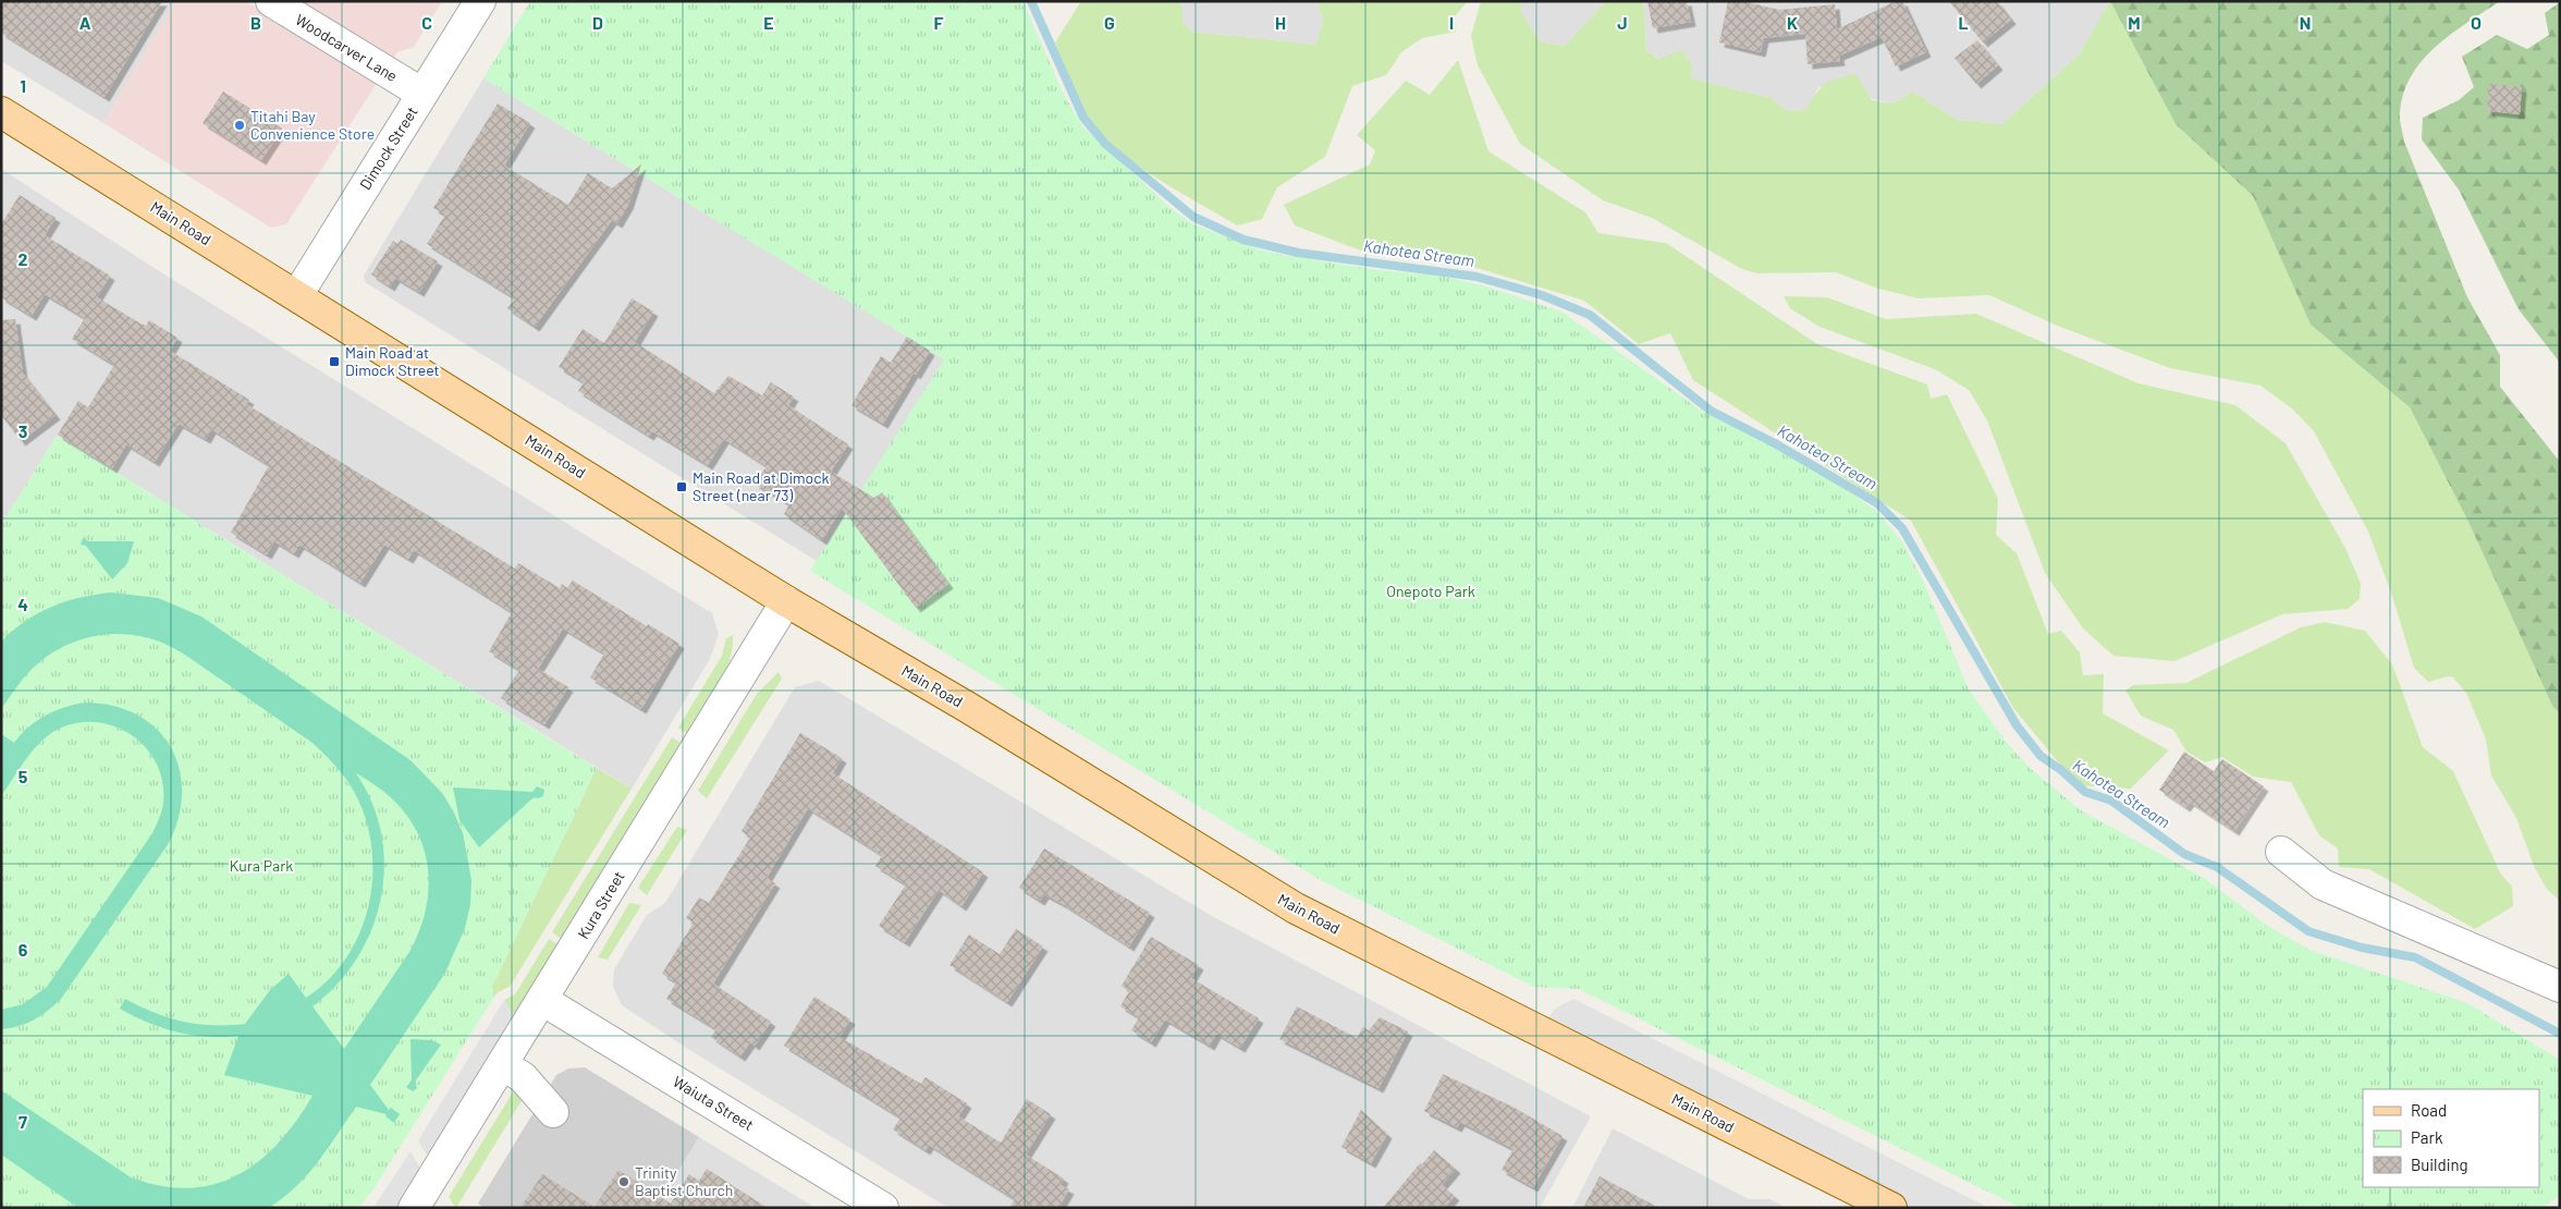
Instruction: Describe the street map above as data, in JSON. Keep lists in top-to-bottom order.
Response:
{
  "streets": {
    "main road": ["Main Road"],
    "street": [
      "Woodcarver Lane",
      "Dimock Street",
      "Kura Street",
      "Waiuta Street"
    ]
  },
  "crossings": [
    ["Woodcarver Lane", "Dimock Street"],
    ["Dimock Street", "Main Road"],
    ["Main Road", "Kura Street"],
    ["Kura Street", "Waiuta Street"]
  ],
  "water": ["Kahotea Stream"],
  "parks": ["Onepoto Park", "Kura Park"],
  "places": {
    "other": ["Titahi Bay Convenience Store", "Trinity Baptist Church"],
    "transit": ["Main Road at Dimock Street", "Main Road at Dimock Street (near 73)"]
  },
  "legend": ["Road", "Park", "Building"],
  "grid": {
    "columns": [
      "A",
      "B",
      "C",
      "D",
      "E",
      "F",
      "G",
      "H",
      "I",
      "J",
      "K",
      "L",
      "M",
      "N",
      "O"
    ],
    "rows": [
      "1",
      "2",
      "3",
      "4",
      "5",
      "6",
      "7"
    ]
  }
}
